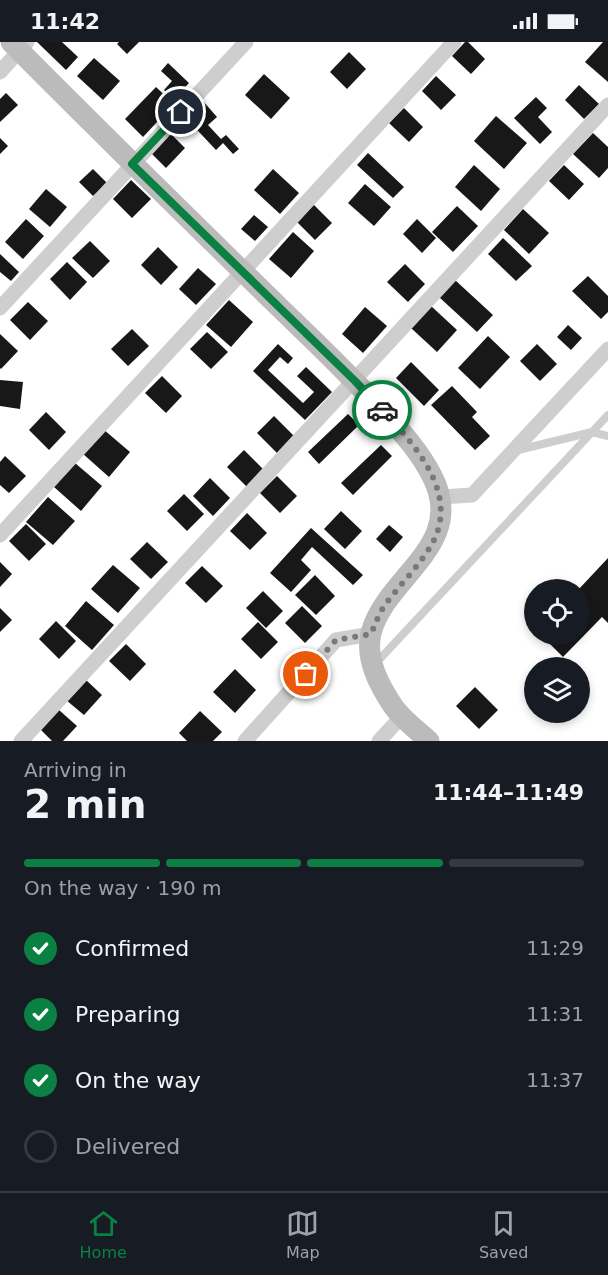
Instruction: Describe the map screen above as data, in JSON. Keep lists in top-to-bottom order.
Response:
{
  "page": {
    "status": "11:42",
    "heading": ["2 min", "Arriving in", "11:44–11:49"],
    "bar": "On the way · 190 m",
    "list": [
      ["Confirmed", "11:29"],
      ["Preparing", "11:31"],
      ["On the way", "11:37"],
      "Delivered"
    ],
    "tabs": ["Home", "Map", "Saved"]
  }
}
